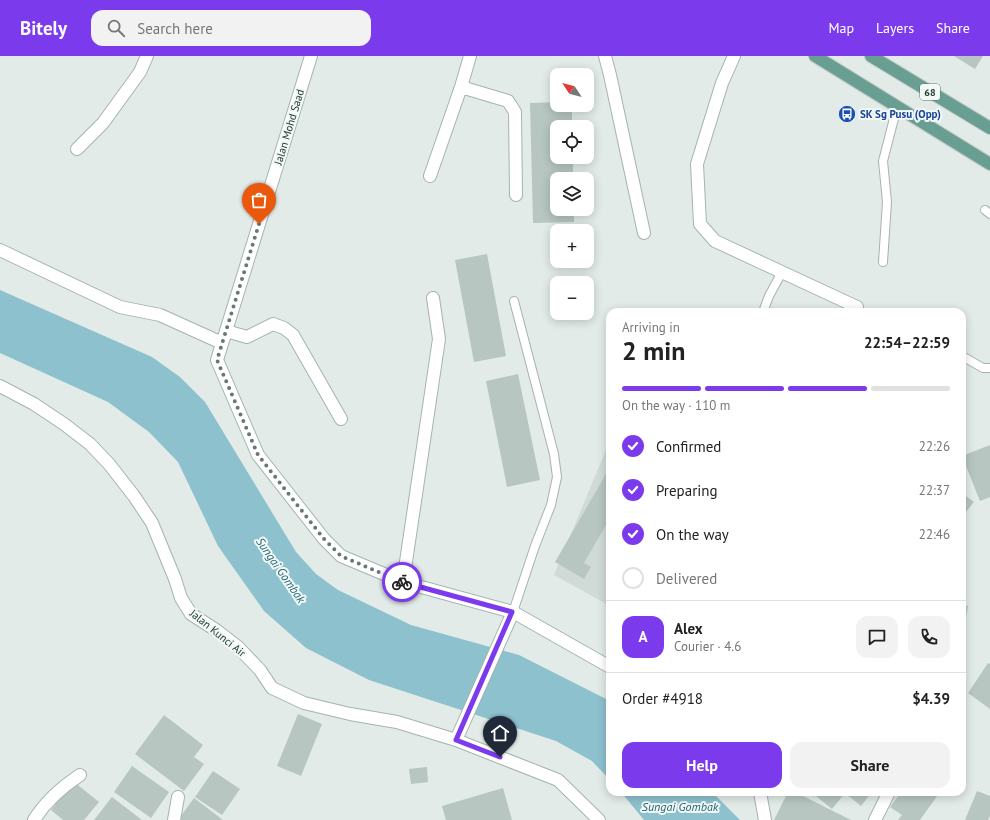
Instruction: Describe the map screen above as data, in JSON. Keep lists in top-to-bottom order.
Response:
{
  "streets": {
    "main road": ["68"],
    "street": ["Jalan Mohd Saad", "Jalan Kunci Air"]
  },
  "water": ["Sungai Gombak"],
  "places": {
    "bus stop": ["SK Sg Pusu (Opp)"]
  },
  "north": "top left",
  "page": {
    "header": "Bitely",
    "search": "Search here",
    "nav": ["Map", "Layers", "Share"],
    "map_buttons": ["+", "−"],
    "heading": ["2 min", "Arriving in", "22:54–22:59"],
    "panel": [
      "Alex",
      "Courier · 4.6",
      "Order #4918",
      "$4.39"
    ],
    "bar": "On the way · 110 m",
    "list": [
      ["Confirmed", "22:26"],
      ["Preparing", "22:37"],
      ["On the way", "22:46"],
      "Delivered"
    ],
    "round": "A",
    "buttons": ["Help", "Share"]
  }
}
